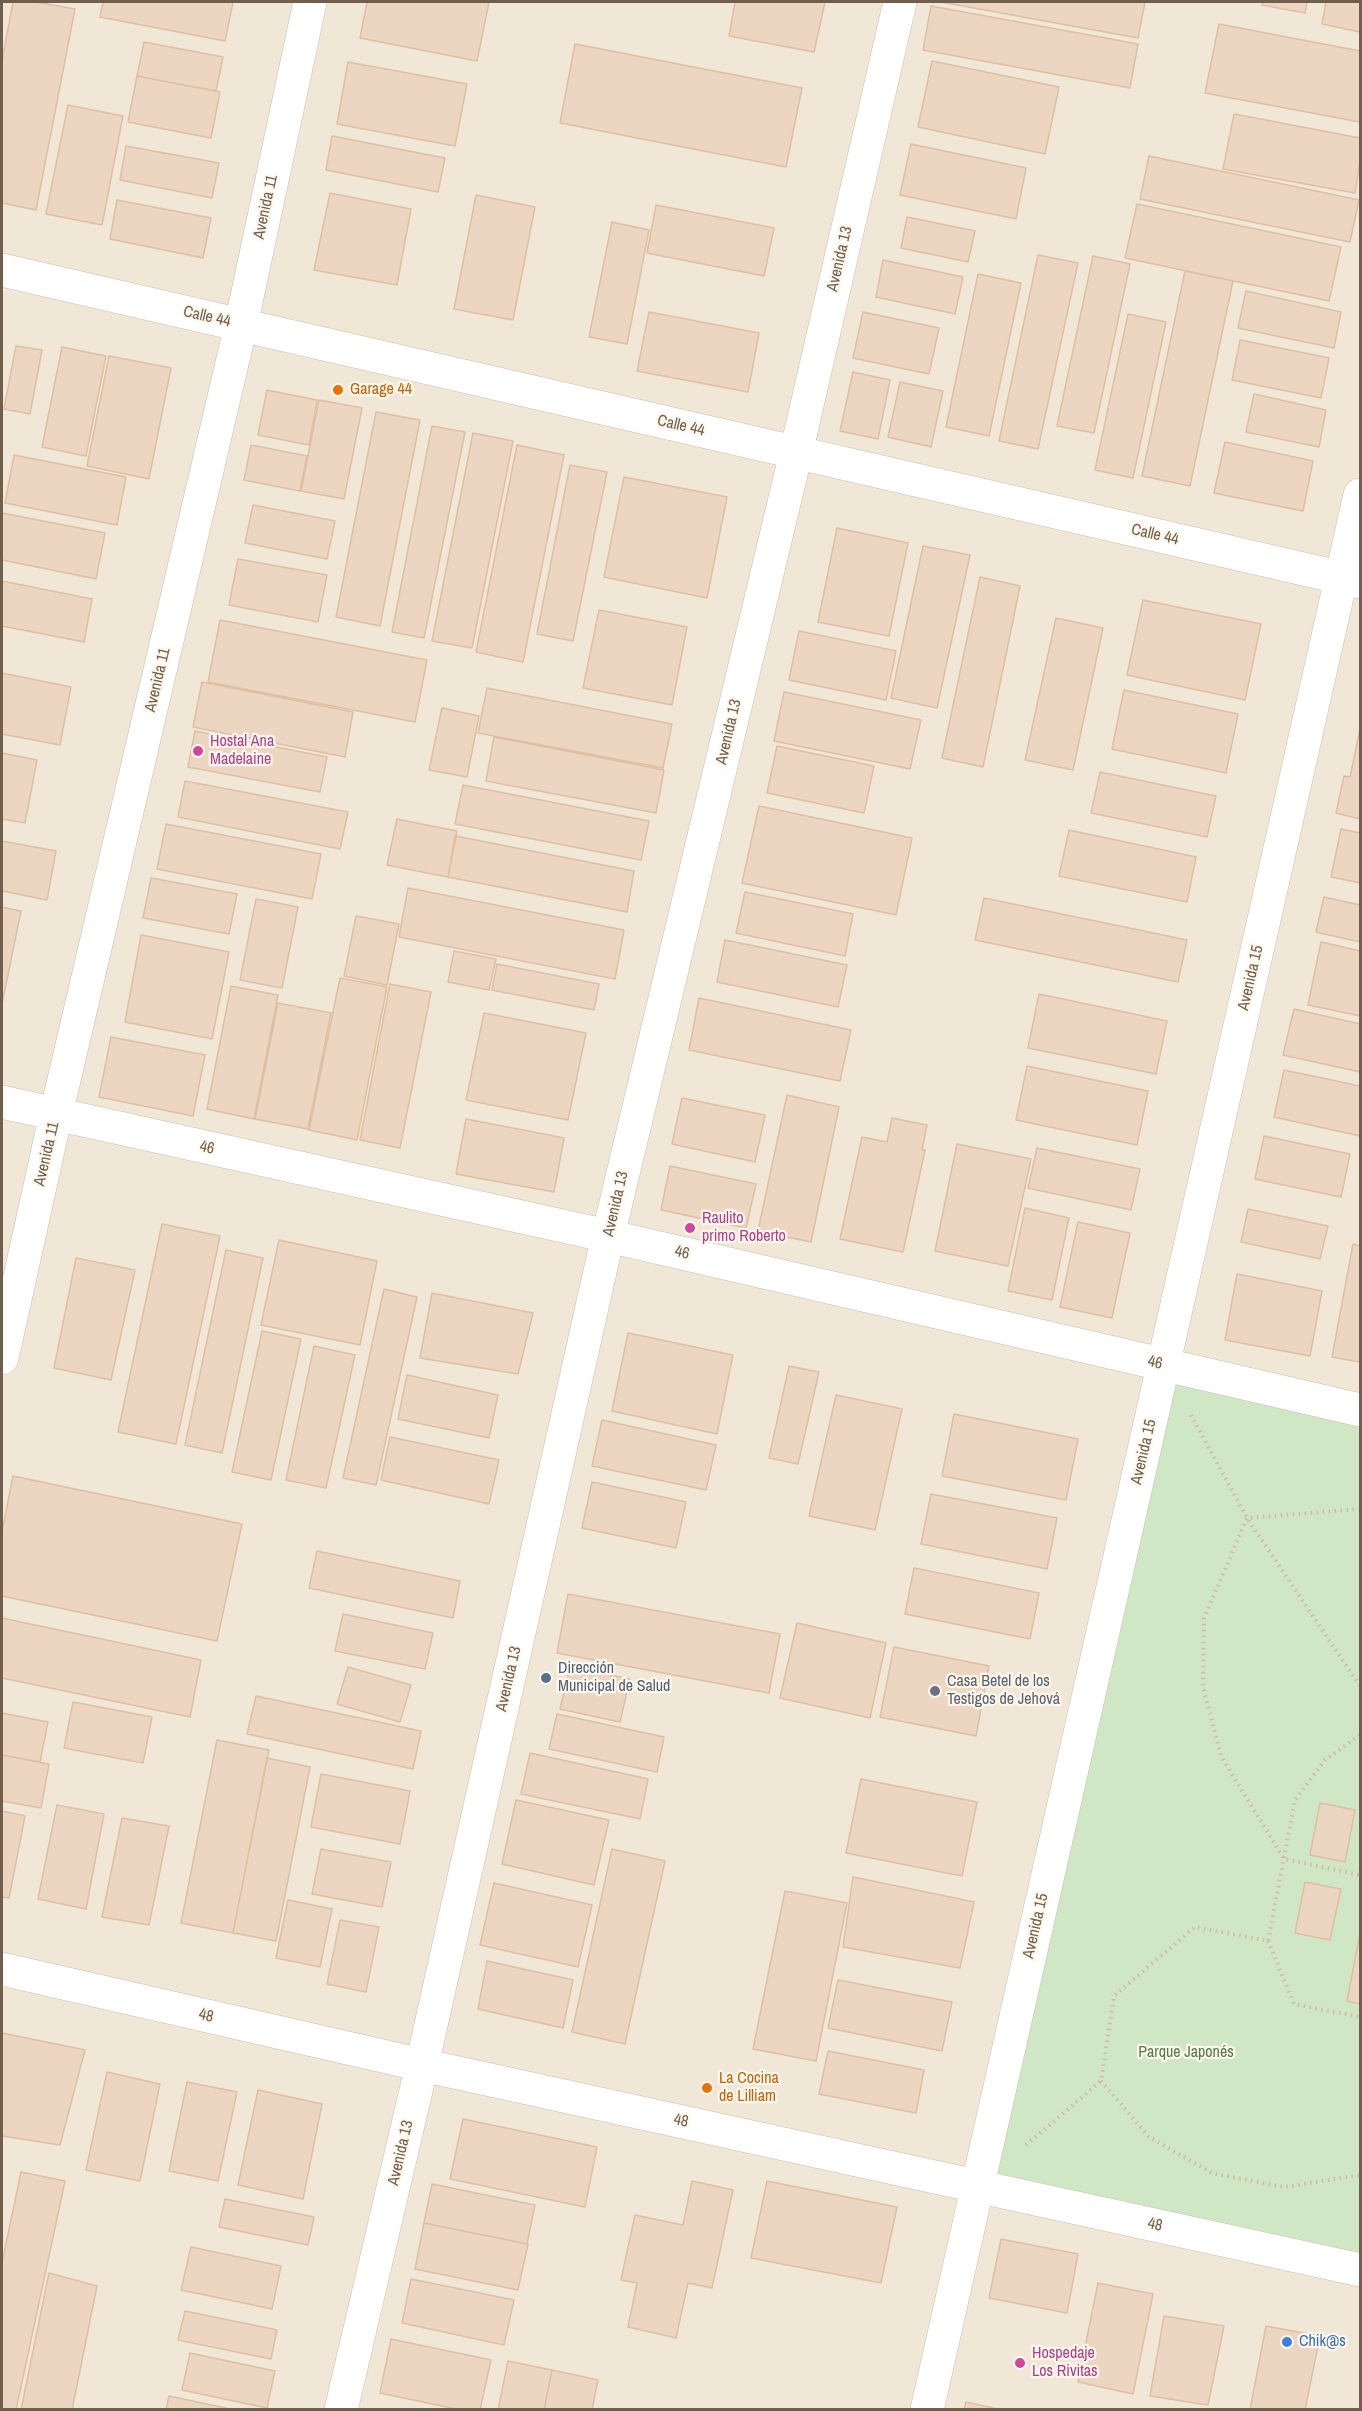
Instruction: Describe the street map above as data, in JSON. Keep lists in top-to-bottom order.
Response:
{
  "streets": {
    "street": [
      "Avenida 11",
      "Avenida 13",
      "Calle 44",
      "Avenida 15",
      "46",
      "48"
    ]
  },
  "crossings": [
    ["Avenida 11", "Calle 44"],
    ["Avenida 11", "46"],
    ["Avenida 13", "Calle 44"],
    ["Avenida 13", "46"],
    ["Avenida 13", "48"],
    ["Calle 44", "Avenida 15"],
    ["Avenida 15", "46"],
    ["Avenida 15", "48"]
  ],
  "parks": ["Parque Japonés"],
  "places": [
    "Garage 44",
    "Hostal Ana Madelaine",
    "Raulito primo Roberto",
    "Dirección Municipal de Salud",
    "Casa Betel de los Testigos de Jehová",
    "La Cocina de Lilliam",
    "Chik@s",
    "Hospedaje Los Rivitas"
  ]
}
